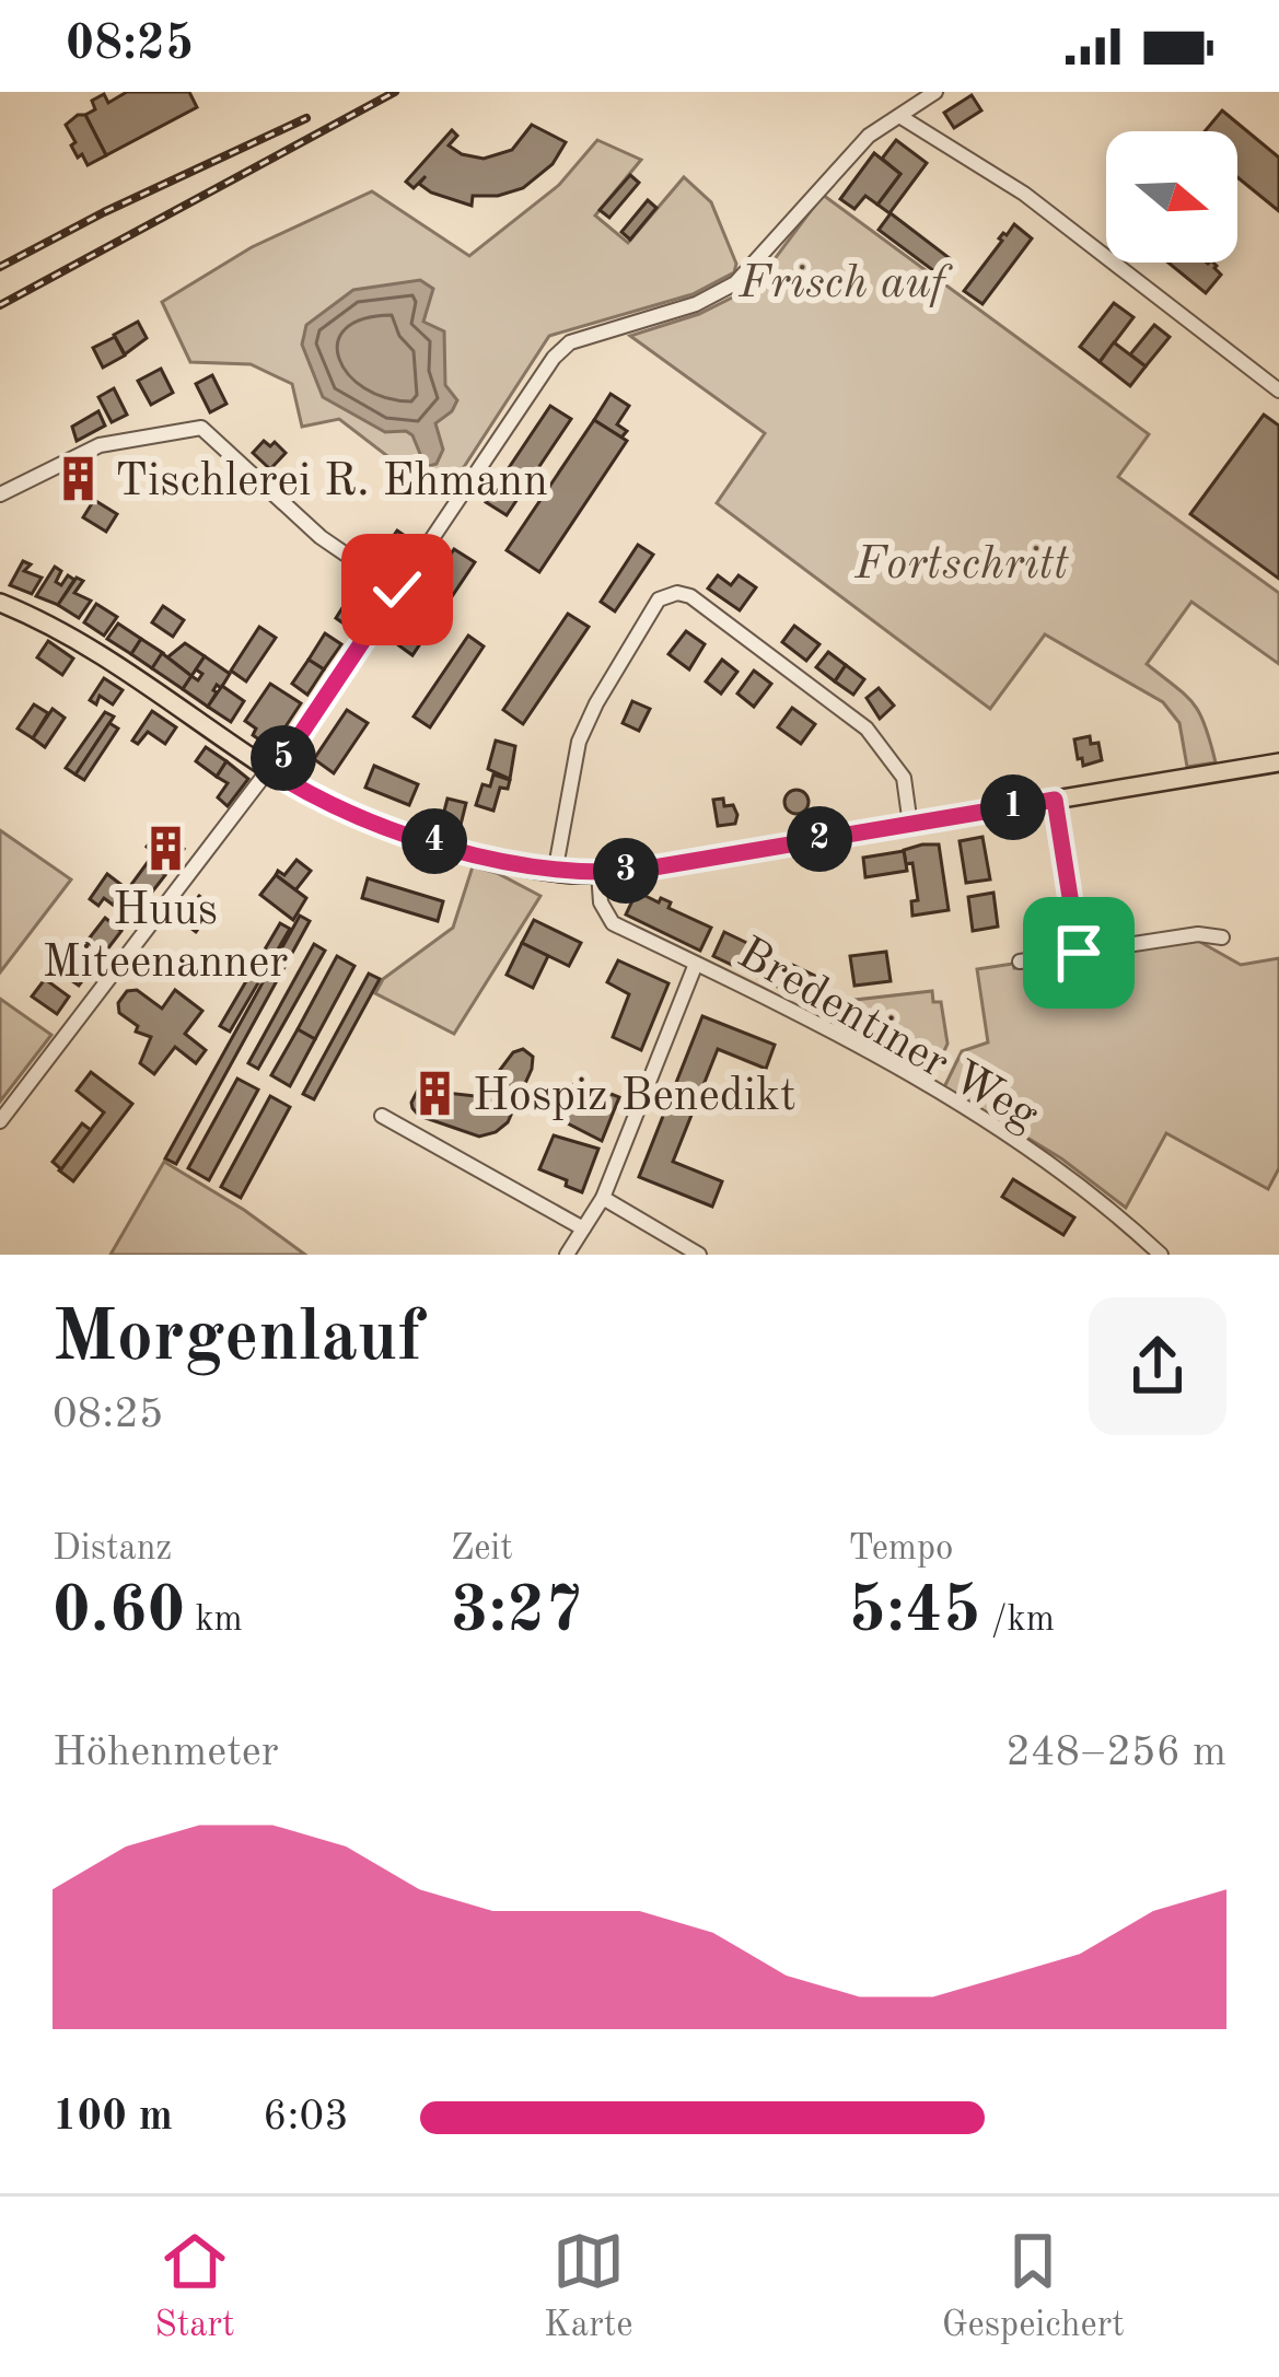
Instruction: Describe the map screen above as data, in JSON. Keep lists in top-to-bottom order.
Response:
{
  "streets": {
    "street": ["Bredentiner Weg"]
  },
  "parks": ["Frisch auf", "Fortschritt"],
  "places": {
    "building": ["Tischlerei R. Ehmann", "Huus Miteenanner", "Hospiz Benedikt"]
  },
  "north": "right",
  "page": {
    "status": "08:25",
    "pins": [
      "5",
      "1",
      "2",
      "4",
      "3"
    ],
    "heading": ["Morgenlauf", "08:25"],
    "stats": [
      ["Distanz", "0.60 km"],
      ["Zeit", "3:27"],
      ["Tempo", "5:45 /km"]
    ],
    "chart": ["Höhenmeter", "248–256 m"],
    "list": [
      {
        "name": "100 m",
        "note": "6:03"
      }
    ],
    "tabs": ["Start", "Karte", "Gespeichert"]
  }
}
